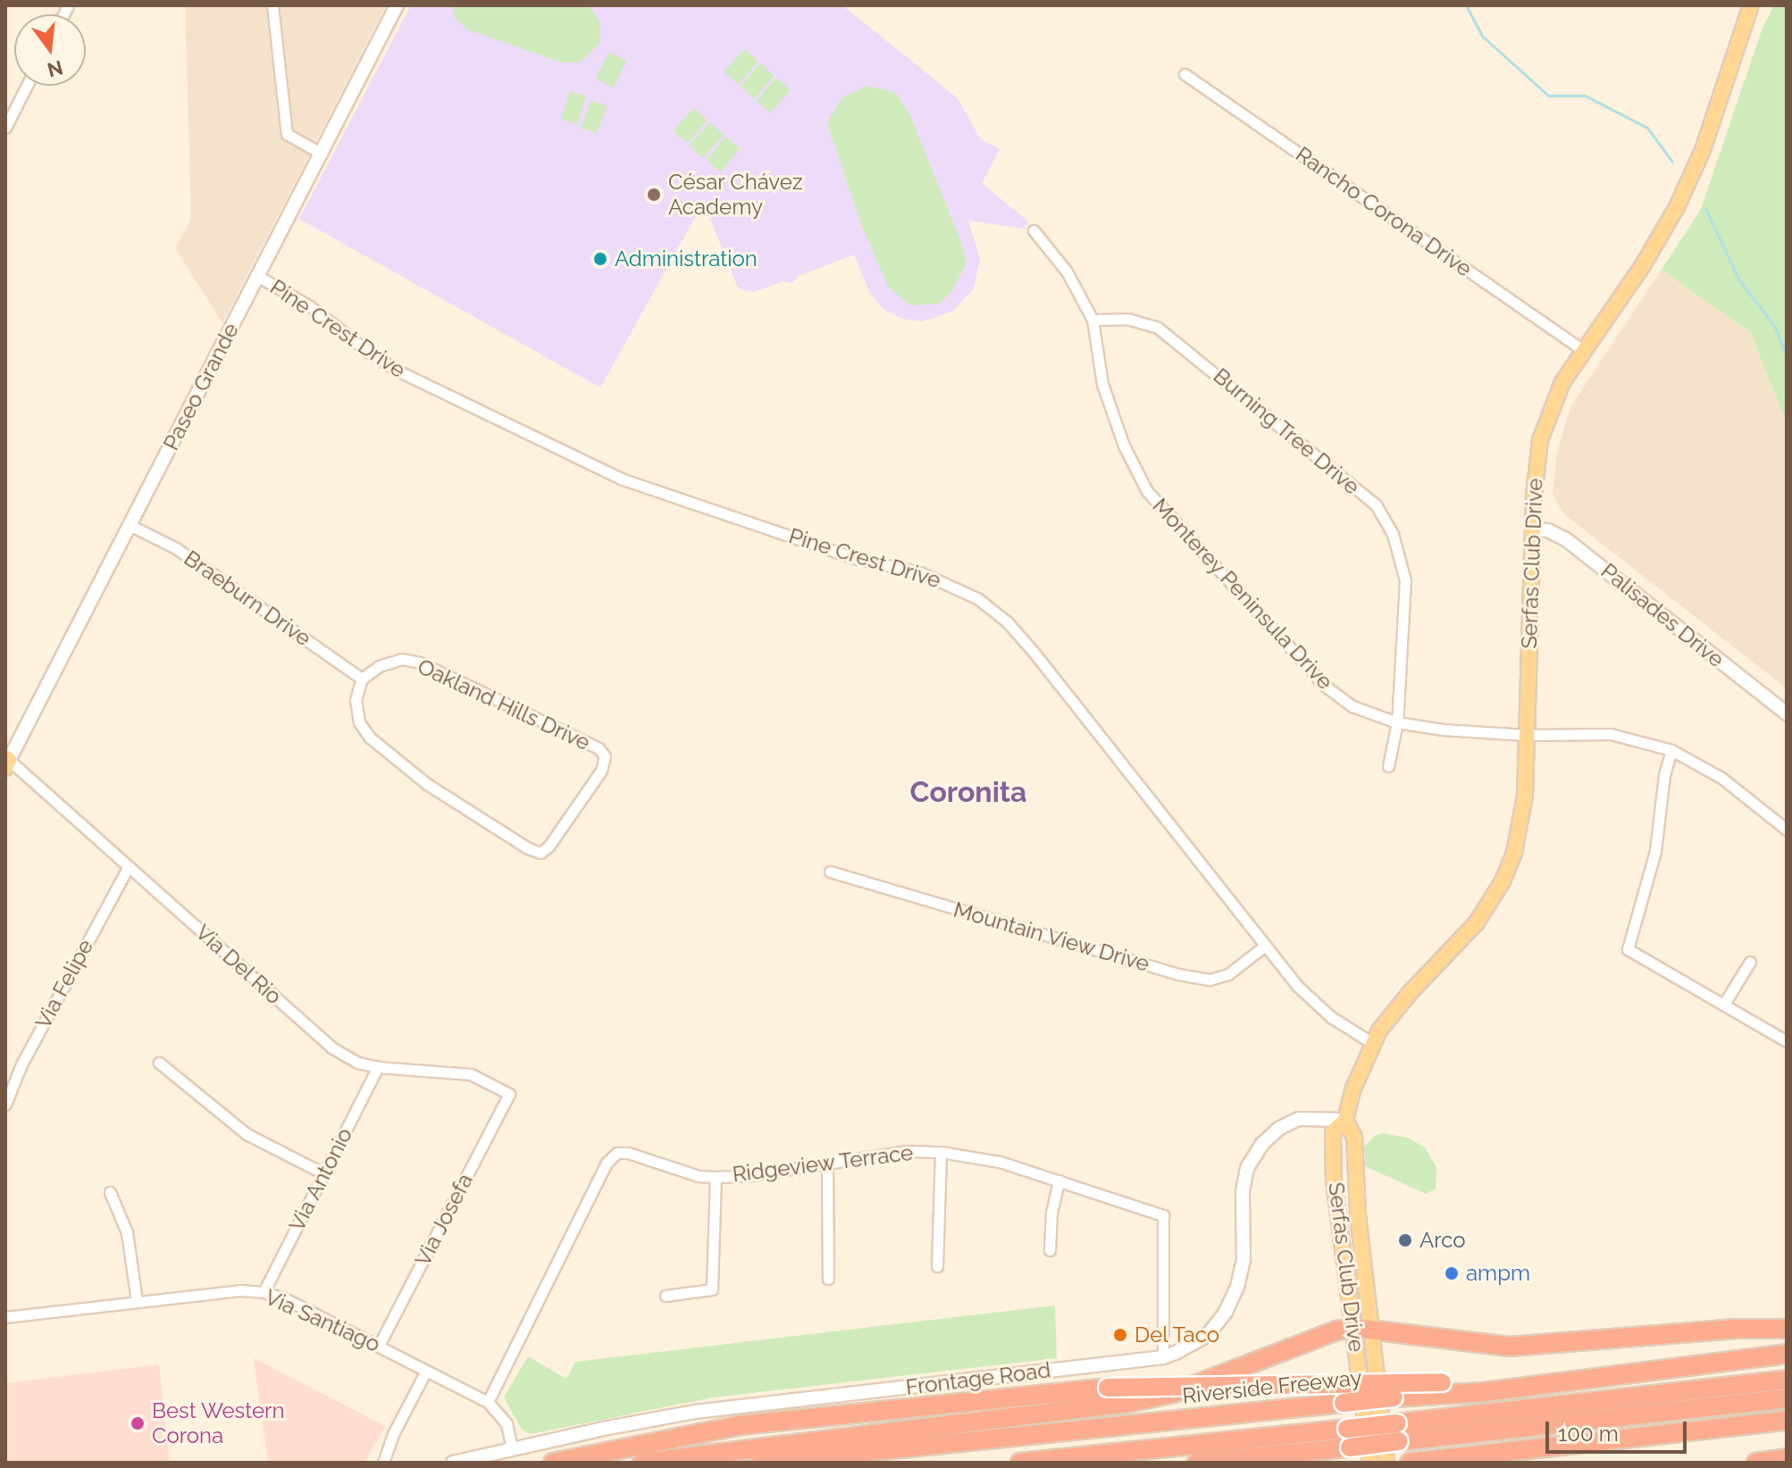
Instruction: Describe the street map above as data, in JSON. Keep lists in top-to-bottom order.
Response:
{
  "streets": {
    "highway": ["Riverside Freeway"],
    "main road": [
      "Paseo Grande",
      "Serfas Club Drive",
      "Palisades Drive",
      "Frontage Road"
    ],
    "street": [
      "Rancho Corona Drive",
      "Pine Crest Drive",
      "Burning Tree Drive",
      "Monterey Peninsula Drive",
      "Braeburn Drive",
      "Oakland Hills Drive",
      "Mountain View Drive",
      "Via Del Rio",
      "Via Felipe",
      "Ridgeview Terrace",
      "Via Antonio",
      "Via Josefa",
      "Via Santiago"
    ]
  },
  "crossings": [
    ["Rancho Corona Drive", "Serfas Club Drive"],
    ["Pine Crest Drive", "Paseo Grande"],
    ["Pine Crest Drive", "Serfas Club Drive"],
    ["Pine Crest Drive", "Mountain View Drive"],
    ["Paseo Grande", "Braeburn Drive"],
    ["Paseo Grande", "Via Del Rio"],
    ["Burning Tree Drive", "Monterey Peninsula Drive"],
    ["Serfas Club Drive", "Monterey Peninsula Drive"],
    ["Serfas Club Drive", "Palisades Drive"],
    ["Serfas Club Drive", "Frontage Road"],
    ["Braeburn Drive", "Oakland Hills Drive"],
    ["Via Del Rio", "Via Felipe"],
    ["Via Del Rio", "Via Antonio"],
    ["Via Del Rio", "Via Josefa"],
    ["Ridgeview Terrace", "Via Santiago"],
    ["Ridgeview Terrace", "Frontage Road"],
    ["Via Antonio", "Via Santiago"],
    ["Via Josefa", "Via Santiago"],
    ["Via Santiago", "Frontage Road"]
  ],
  "districts": ["Coronita"],
  "places": [
    "César Chávez Academy",
    "Administration",
    "Arco",
    "ampm",
    "Del Taco",
    "Best Western Corona"
  ],
  "scale_bar": "100 m",
  "north": "bottom"
}
